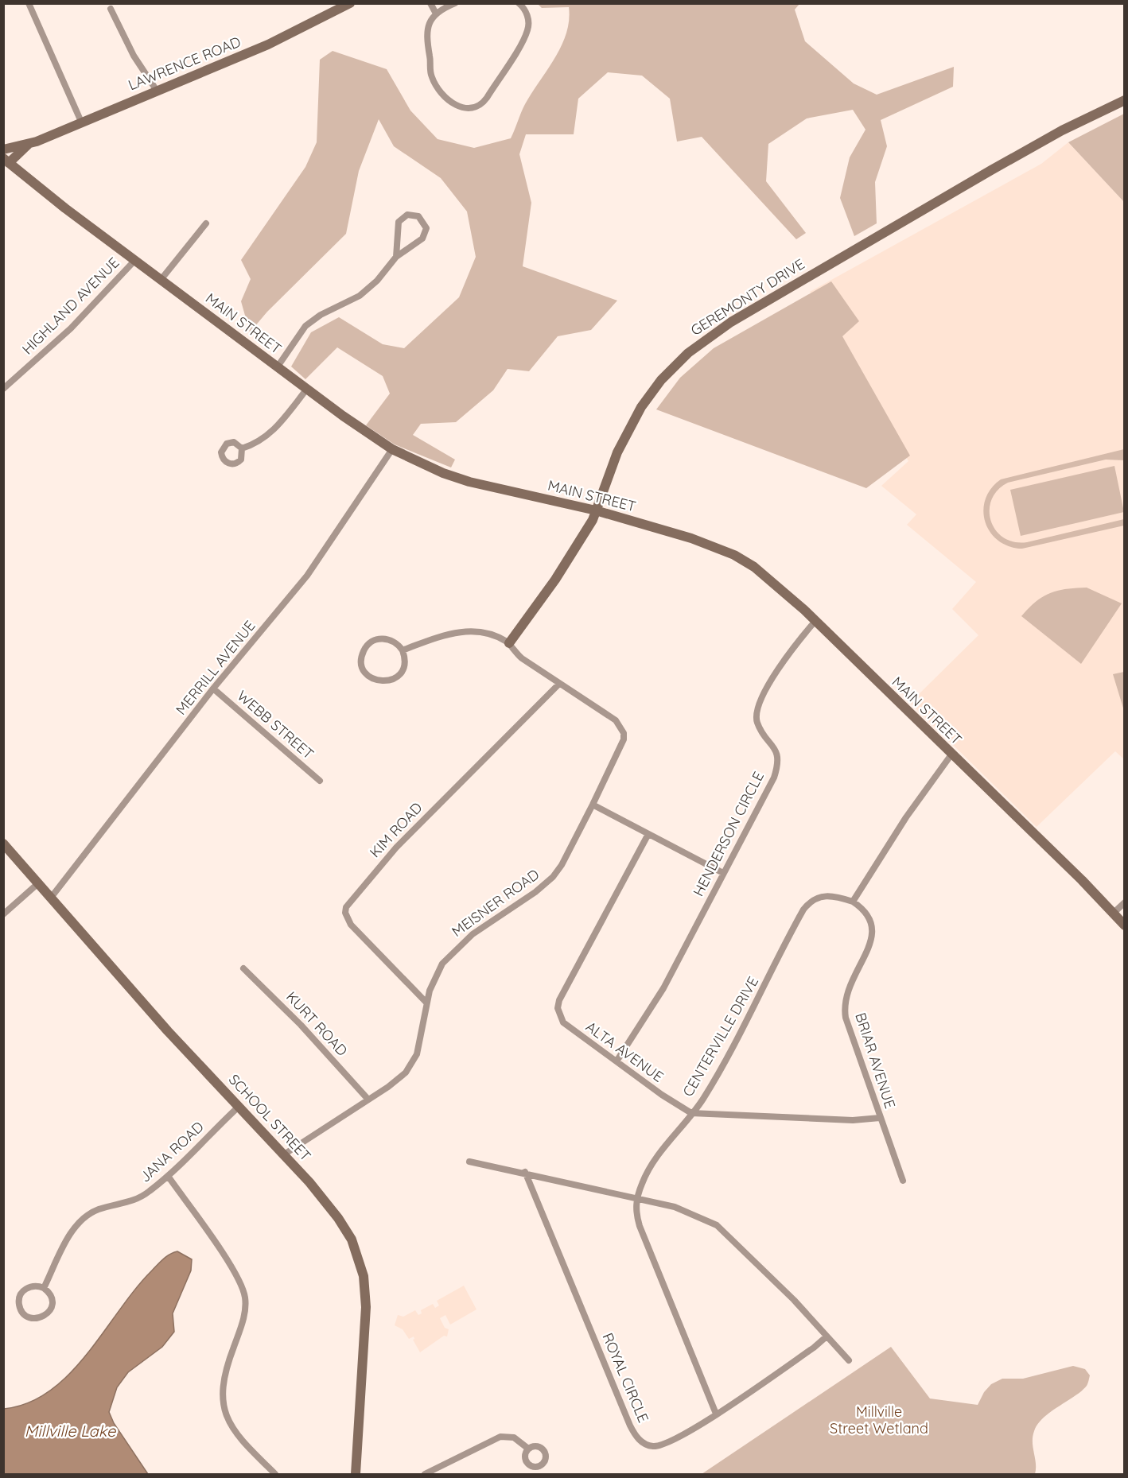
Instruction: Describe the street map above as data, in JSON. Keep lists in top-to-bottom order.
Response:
{
  "streets": {
    "street": [
      "LAWRENCE ROAD",
      "GEREMONTY DRIVE",
      "HIGHLAND AVENUE",
      "MAIN STREET",
      "MERRILL AVENUE",
      "WEBB STREET",
      "KIM ROAD",
      "HENDERSON CIRCLE",
      "MEISNER ROAD",
      "KURT ROAD",
      "CENTERVILLE DRIVE",
      "ALTA AVENUE",
      "BRIAR AVENUE",
      "SCHOOL STREET",
      "JANA ROAD",
      "ROYAL CIRCLE"
    ]
  },
  "crossings": [
    ["LAWRENCE ROAD", "MAIN STREET"],
    ["GEREMONTY DRIVE", "MAIN STREET"],
    ["GEREMONTY DRIVE", "MEISNER ROAD"],
    ["HIGHLAND AVENUE", "MAIN STREET"],
    ["MAIN STREET", "MERRILL AVENUE"],
    ["MAIN STREET", "HENDERSON CIRCLE"],
    ["MERRILL AVENUE", "WEBB STREET"],
    ["MERRILL AVENUE", "SCHOOL STREET"],
    ["KIM ROAD", "MEISNER ROAD"],
    ["HENDERSON CIRCLE", "ALTA AVENUE"],
    ["MEISNER ROAD", "KURT ROAD"],
    ["MEISNER ROAD", "SCHOOL STREET"],
    ["CENTERVILLE DRIVE", "ALTA AVENUE"],
    ["CENTERVILLE DRIVE", "BRIAR AVENUE"],
    ["CENTERVILLE DRIVE", "ROYAL CIRCLE"],
    ["ALTA AVENUE", "BRIAR AVENUE"],
    ["SCHOOL STREET", "JANA ROAD"]
  ],
  "water": ["Millville Lake"],
  "parks": ["Millville Street Wetland"]
}
